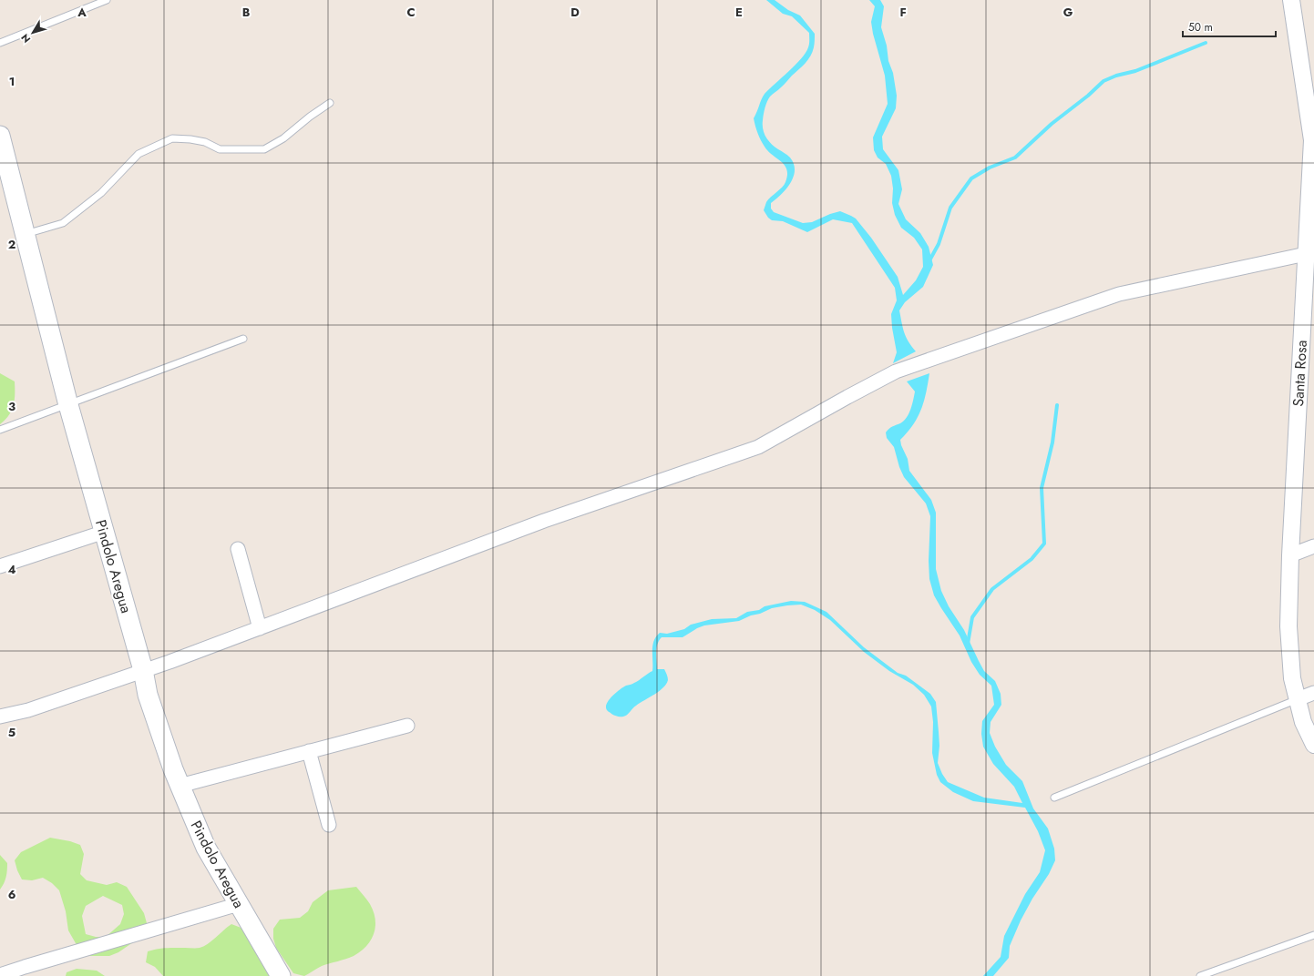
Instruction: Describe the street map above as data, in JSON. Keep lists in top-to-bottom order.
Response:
{
  "streets": {
    "main road": ["Pindolo Aregua"],
    "street": ["Santa Rosa"]
  },
  "scale_bar": "50 m",
  "north": "bottom left",
  "grid": {
    "columns": [
      "A",
      "B",
      "C",
      "D",
      "E",
      "F",
      "G"
    ],
    "rows": [
      "1",
      "2",
      "3",
      "4",
      "5",
      "6"
    ]
  }
}
